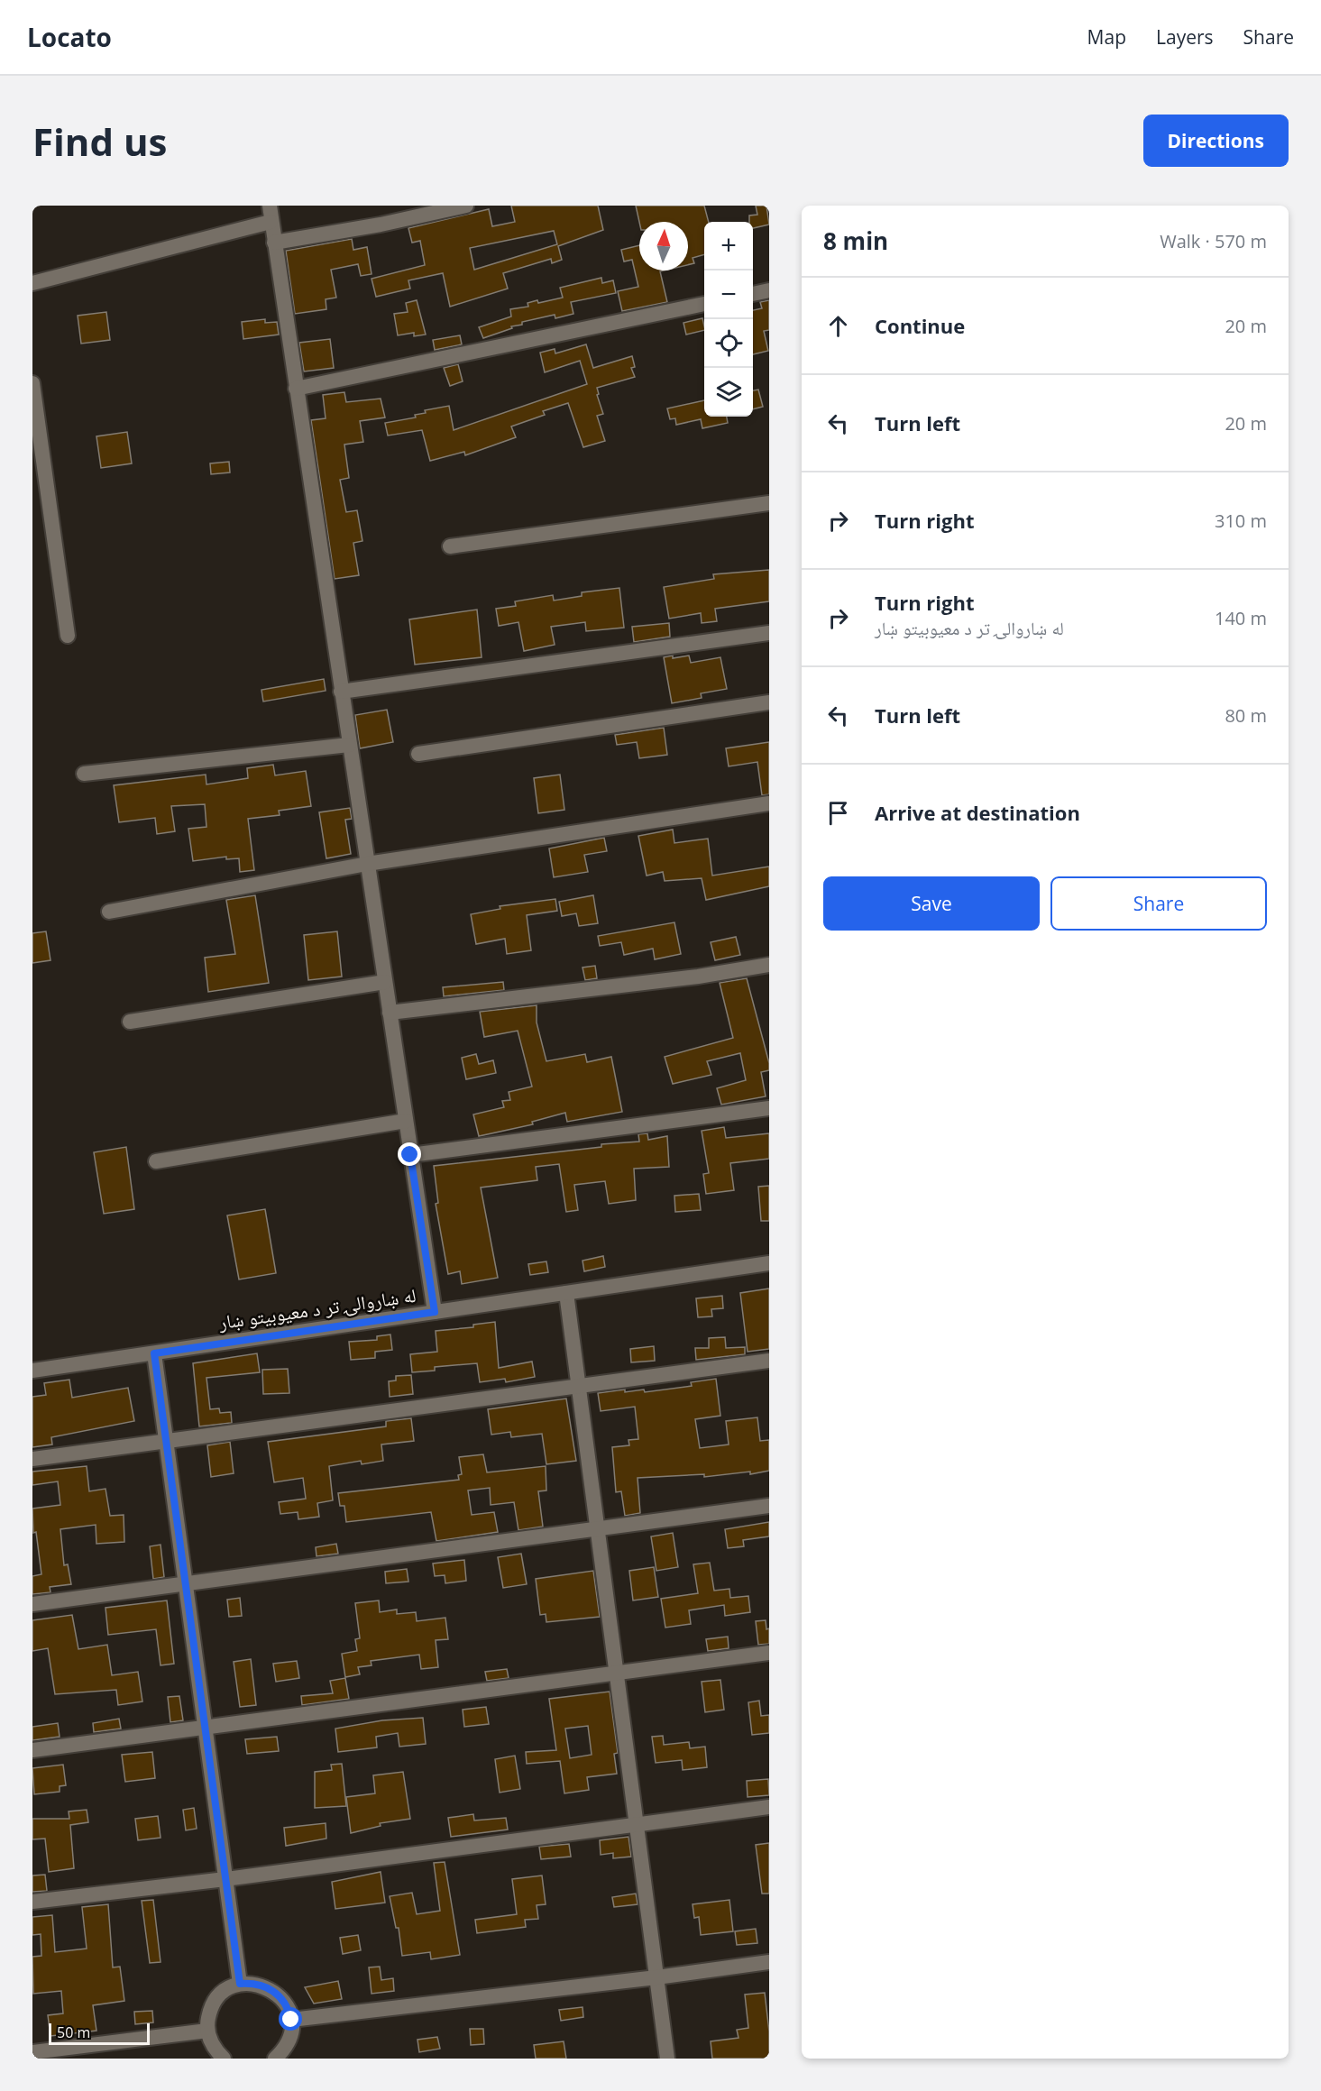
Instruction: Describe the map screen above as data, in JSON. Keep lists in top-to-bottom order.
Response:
{
  "streets": {
    "street": ["له ښاروالۍ تر د معیوبیتو ښار"]
  },
  "scale_bar": "50 m",
  "north": "top",
  "page": {
    "header": "Locato",
    "nav": ["Map", "Layers", "Share"],
    "buttons": [
      "Directions",
      ["Save", "Share"]
    ],
    "title": "Find us",
    "heading": ["8 min", "Walk · 570 m"],
    "map_buttons": ["+", "−"],
    "list": [
      ["Continue", "20 m"],
      ["Turn left", "20 m"],
      ["Turn right", "310 m"],
      ["Turn right", "له ښاروالۍ تر د معیوبیتو ښار", "140 m"],
      ["Turn left", "80 m"],
      "Arrive at destination"
    ],
    "scale": "50 m"
  }
}
